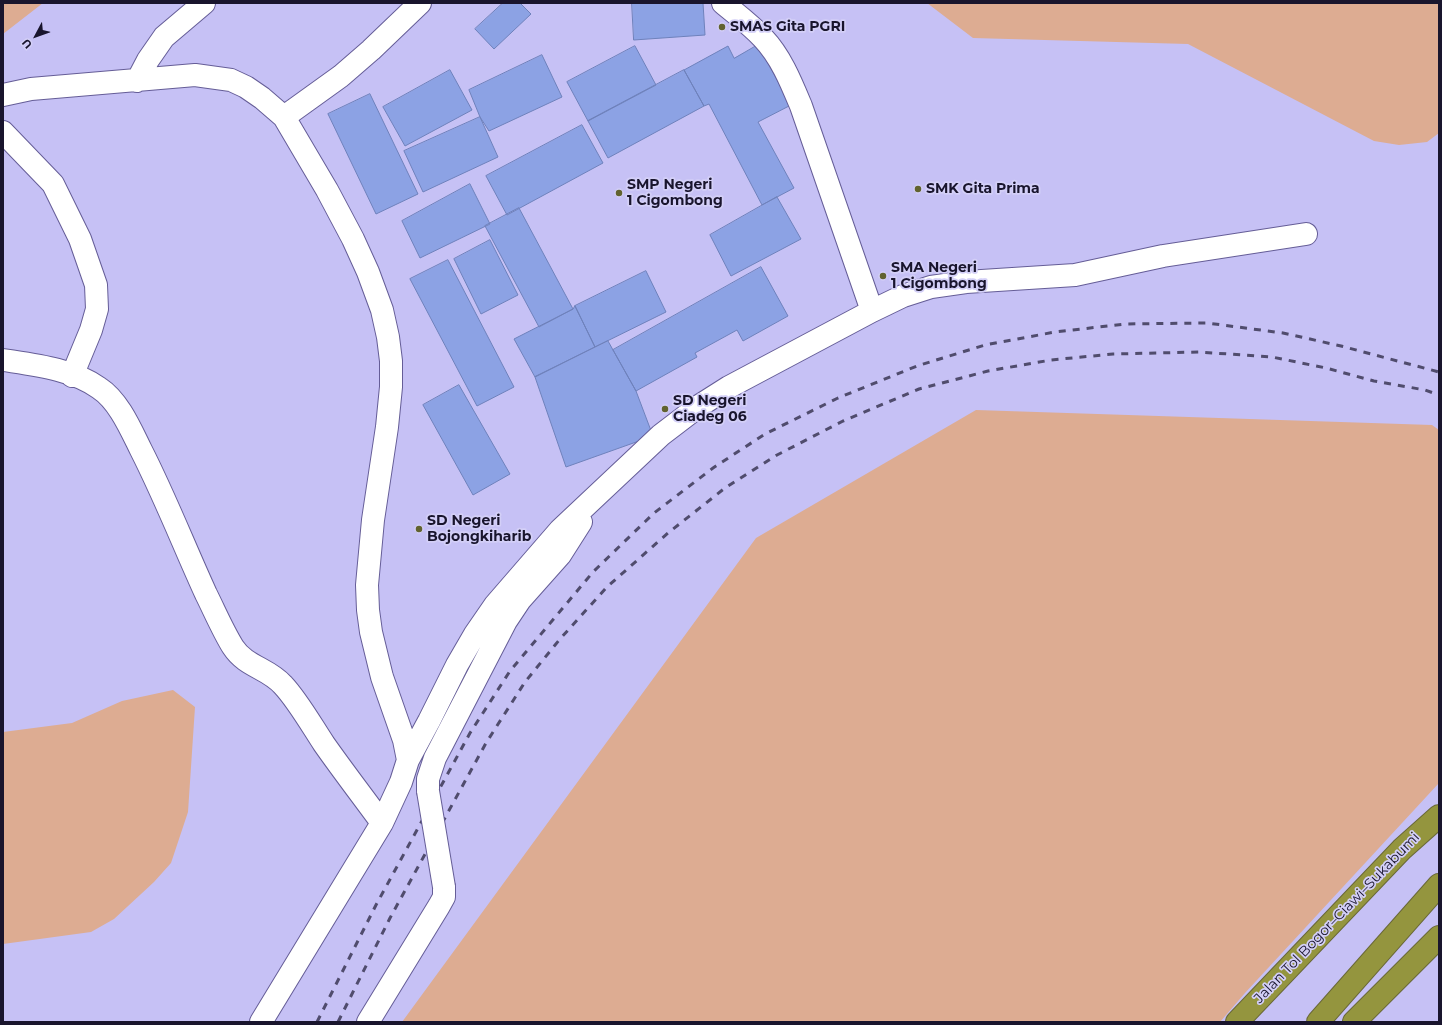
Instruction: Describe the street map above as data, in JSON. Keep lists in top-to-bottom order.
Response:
{
  "streets": {
    "highway": ["Jalan Tol Bogor–Ciawi–Sukabumi"]
  },
  "places": [
    "SMAS Gita PGRI",
    "SMK Gita Prima",
    "SMP Negeri 1 Cigombong",
    "SMA Negeri 1 Cigombong",
    "SD Negeri Ciadeg 06",
    "SD Negeri Bojongkiharib"
  ],
  "north": "bottom left"
}
